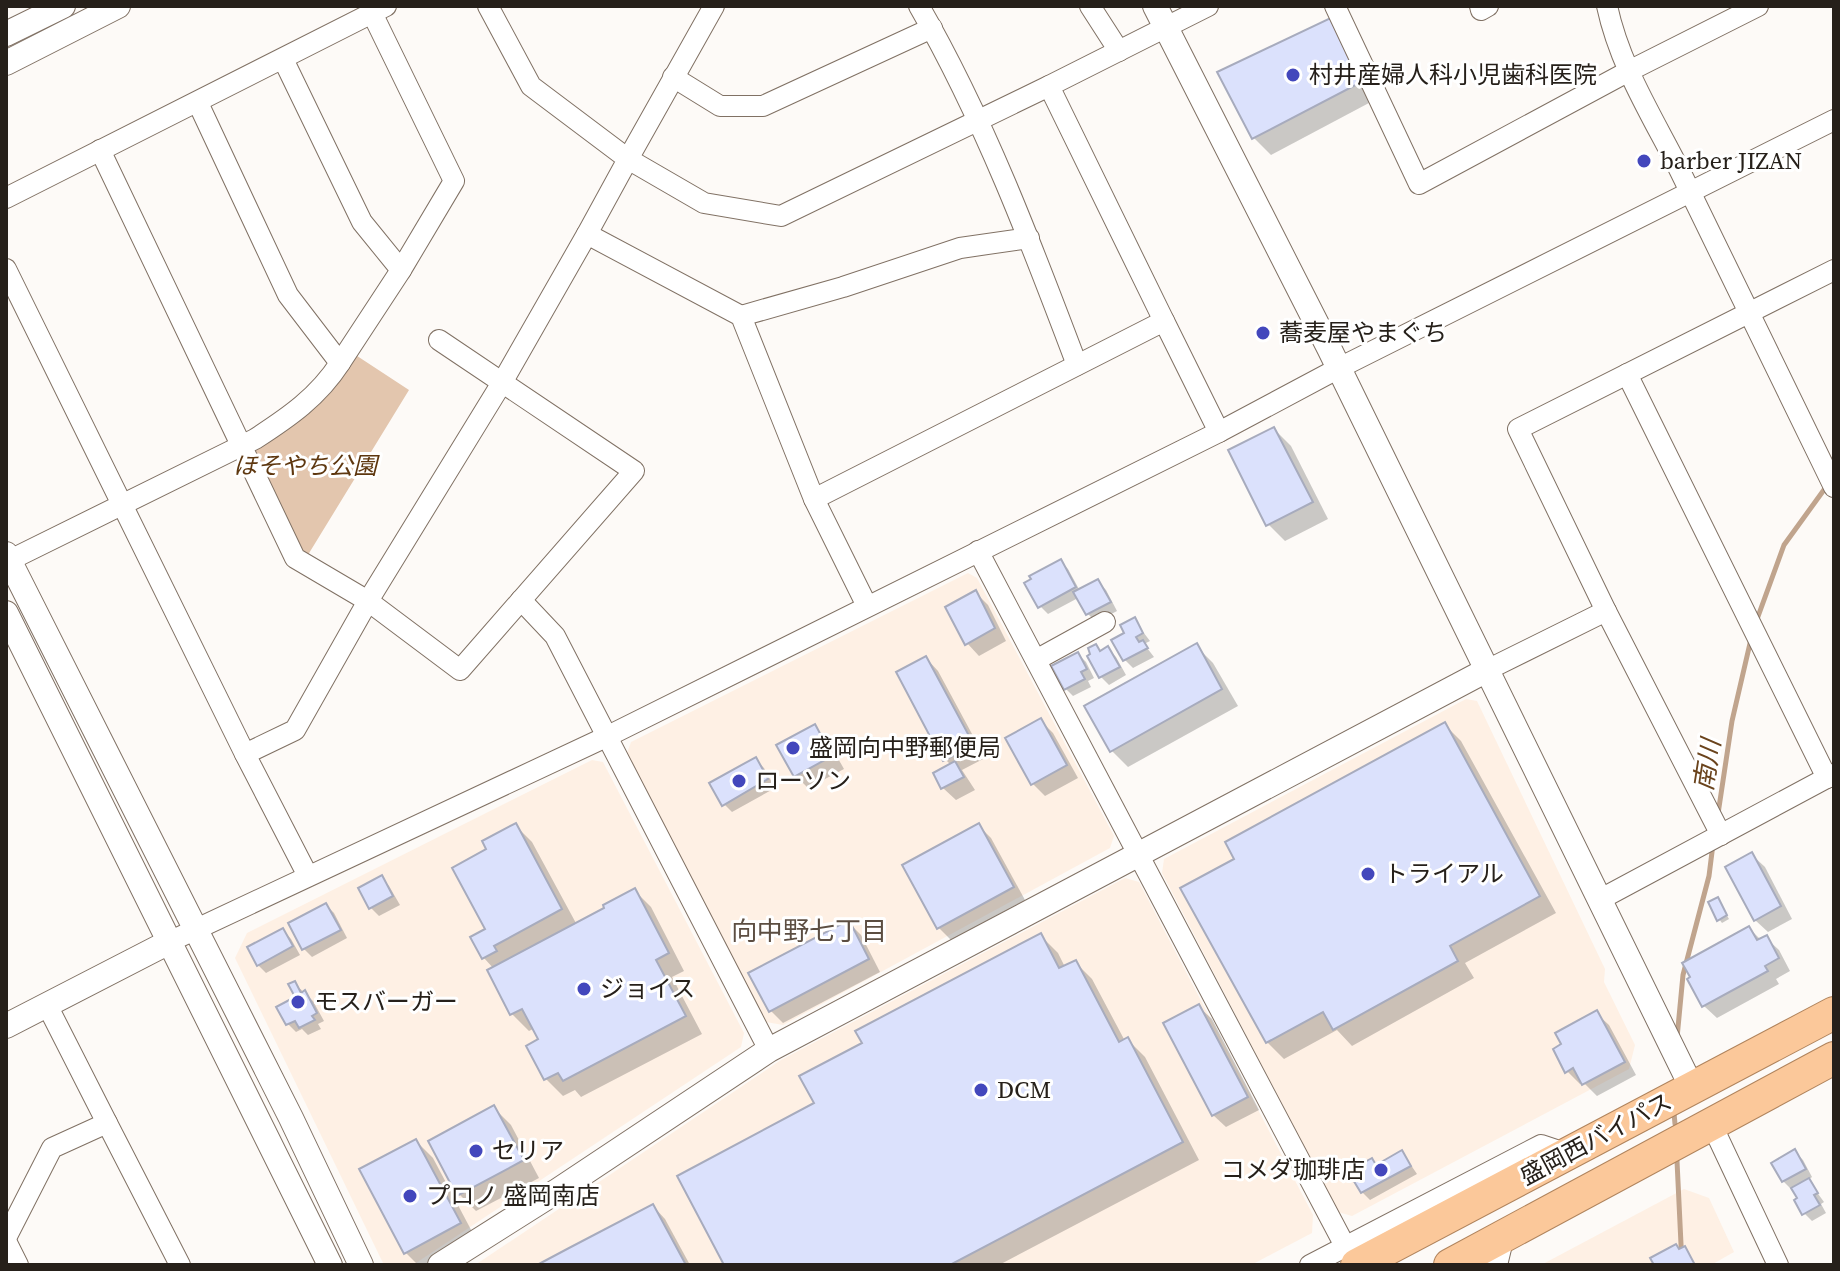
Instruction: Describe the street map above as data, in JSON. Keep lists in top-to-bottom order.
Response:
{
  "streets": {
    "highway": ["盛岡西バイパス"]
  },
  "districts": ["向中野七丁目"],
  "water": ["南川"],
  "parks": ["ほそやち公園"],
  "places": [
    "村井産婦人科小児歯科医院",
    "barber JIZAN",
    "蕎麦屋やまぐち",
    "盛岡向中野郵便局",
    "ローソン",
    "トライアル",
    "ジョイス",
    "モスバーガー",
    "DCM",
    "セリア",
    "コメダ珈琲店",
    "プロノ 盛岡南店"
  ]
}
